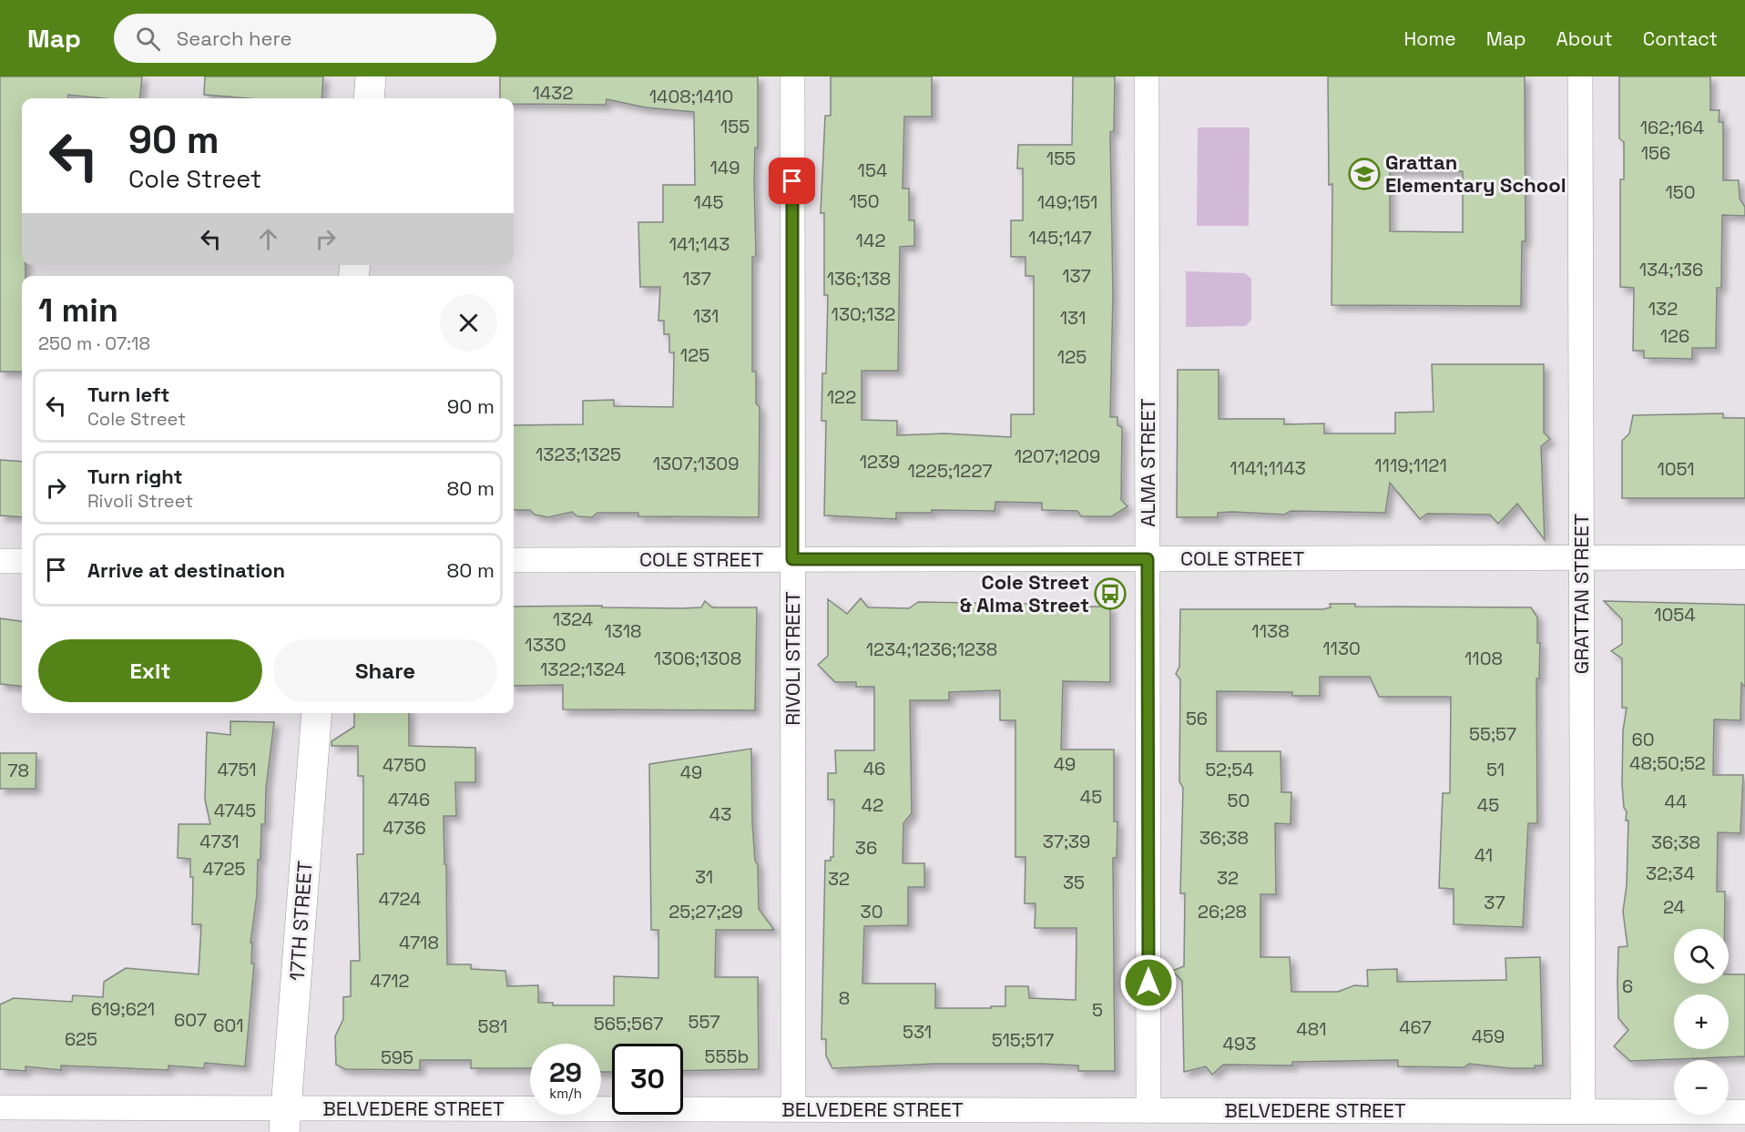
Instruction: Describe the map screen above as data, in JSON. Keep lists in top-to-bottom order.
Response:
{
  "streets": {
    "main road": ["17TH STREET"],
    "street": [
      "ALMA STREET",
      "COLE STREET",
      "GRATTAN STREET",
      "RIVOLI STREET",
      "BELVEDERE STREET"
    ]
  },
  "crossings": [
    ["ALMA STREET", "COLE STREET"],
    ["ALMA STREET", "BELVEDERE STREET"],
    ["COLE STREET", "GRATTAN STREET"],
    ["COLE STREET", "RIVOLI STREET"],
    ["GRATTAN STREET", "BELVEDERE STREET"],
    ["RIVOLI STREET", "BELVEDERE STREET"],
    ["17TH STREET", "BELVEDERE STREET"]
  ],
  "places": {
    "school or university": ["Grattan Elementary School"],
    "bus stop": ["Cole Street & Alma Street"]
  },
  "house_numbers": [
    "1432",
    "1408;1410",
    "155",
    "162;164",
    "156",
    "155",
    "149",
    "154",
    "150",
    "150",
    "145",
    "149;151",
    "145;147",
    "142",
    "141;143",
    "134;136",
    "137",
    "137",
    "136;138",
    "132",
    "130;132",
    "131",
    "131",
    "126",
    "125",
    "125",
    "122",
    "1323;1325",
    "1207;1209",
    "1239",
    "1307;1309",
    "1119;1121",
    "1141;1143",
    "1051",
    "1225;1227",
    "1054",
    "1324",
    "1318",
    "1138",
    "1330",
    "1130",
    "1234;1236;1238",
    "1306;1308",
    "1108",
    "1322;1324",
    "56",
    "55;57",
    "60",
    "48;50;52",
    "49",
    "4750",
    "46",
    "4751",
    "52;54",
    "51",
    "78",
    "49",
    "45",
    "4746",
    "50",
    "44",
    "42",
    "45",
    "4745",
    "43",
    "4736",
    "36;38",
    "4731",
    "37;39",
    "36;38",
    "36",
    "41",
    "4725",
    "32;34",
    "31",
    "32",
    "32",
    "35",
    "4724",
    "37",
    "24",
    "25;27;29",
    "30",
    "26;28",
    "4718",
    "4712",
    "6",
    "8",
    "619;621",
    "5",
    "607",
    "557",
    "565;567",
    "601",
    "581",
    "467",
    "481",
    "531",
    "459",
    "625",
    "515;517",
    "493",
    "555b",
    "595"
  ],
  "page": {
    "header": "Map",
    "search": "Search here",
    "nav": [
      "Home",
      "Map",
      "About",
      "Contact"
    ],
    "turn": ["90 m", "Cole Street"],
    "heading": ["1 min", "250 m · 07:18"],
    "list": [
      {
        "name": "Turn left",
        "note": "Cole Street",
        "value": "90 m"
      },
      {
        "name": "Turn right",
        "note": "Rivoli Street",
        "value": "80 m"
      },
      {
        "name": "Arrive at destination",
        "value": "80 m"
      }
    ],
    "buttons": ["Exit", "Share"],
    "map_buttons": ["+", "−"],
    "speed": "29 km/h",
    "limit": "30"
  }
}
